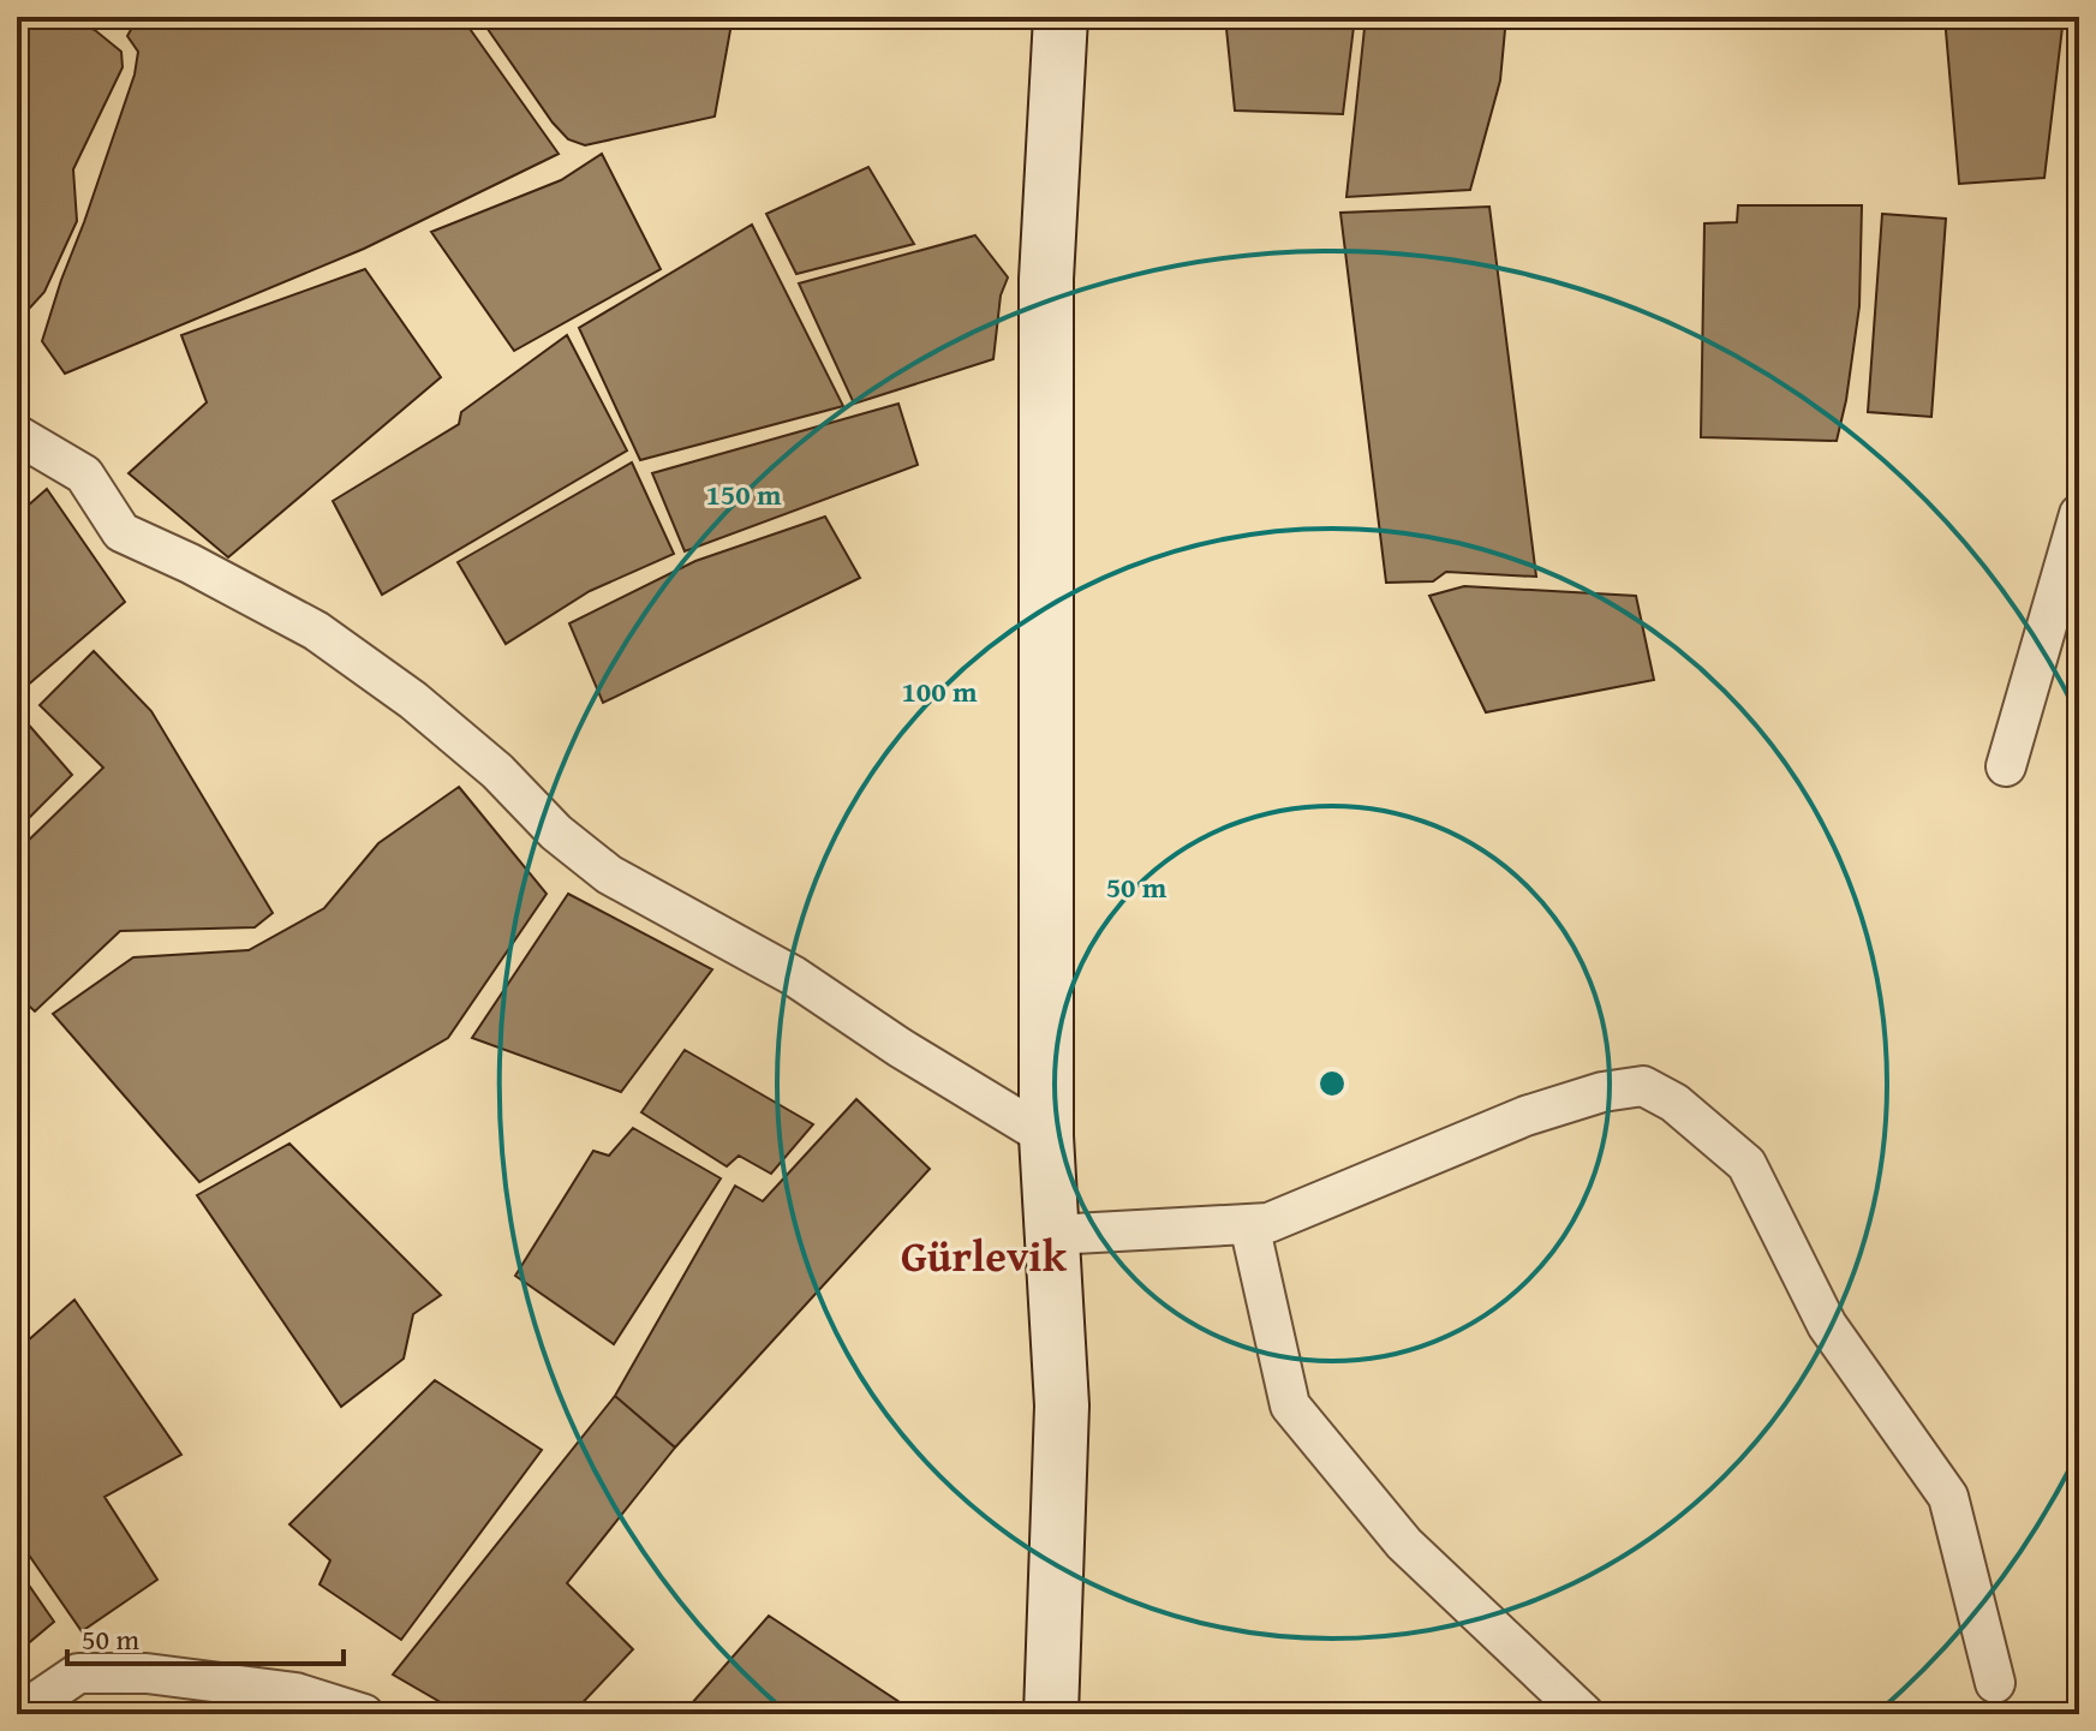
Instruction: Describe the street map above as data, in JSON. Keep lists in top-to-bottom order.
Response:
{
  "districts": ["Gürlevik"],
  "scale_bar": "50 m",
  "rings": ["150 m", "100 m", "50 m"]
}
